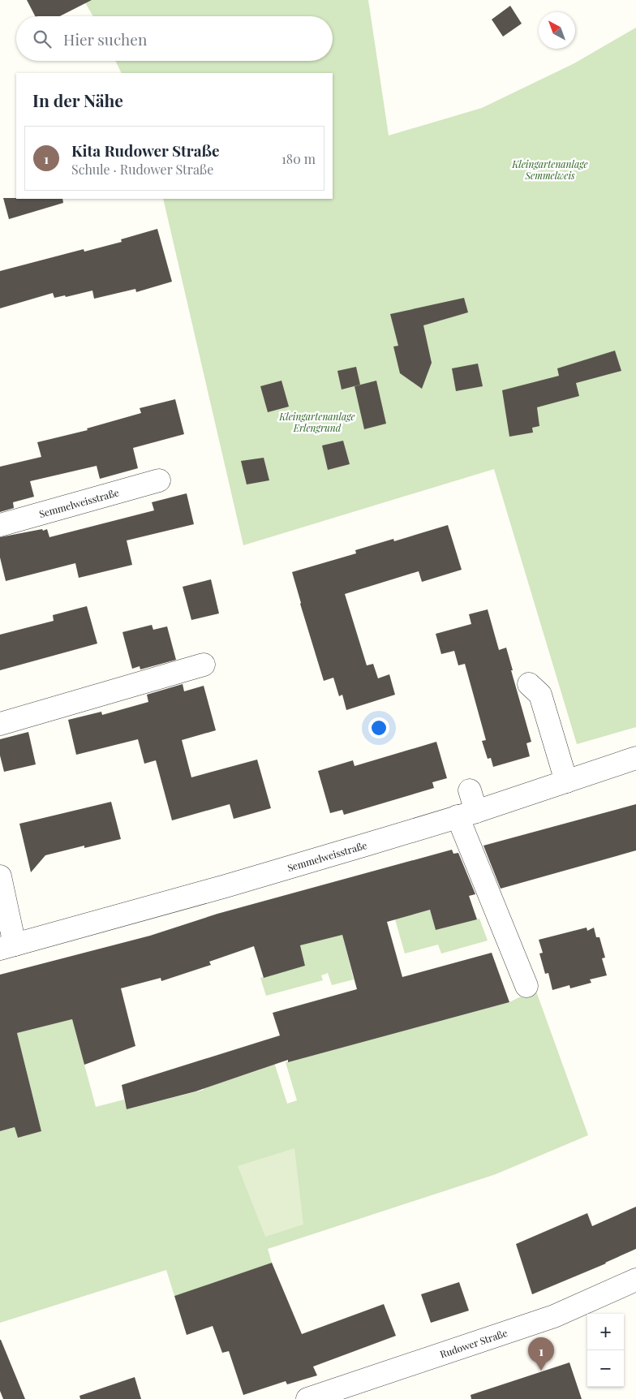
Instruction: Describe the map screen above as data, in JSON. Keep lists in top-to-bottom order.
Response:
{
  "streets": {
    "street": ["Semmelweisstraße", "Rudower Straße"]
  },
  "parks": ["Kleingartenanlage Semmelweis", "Kleingartenanlage Erlengrund"],
  "north": "top left",
  "page": {
    "search": "Hier suchen",
    "heading": "In der Nähe",
    "list": [
      {
        "mark": "1",
        "name": "Kita Rudower Straße",
        "note": "Schule · Rudower Straße",
        "value": "180 m"
      }
    ],
    "map_buttons": ["+", "−"],
    "pins": "1"
  }
}
